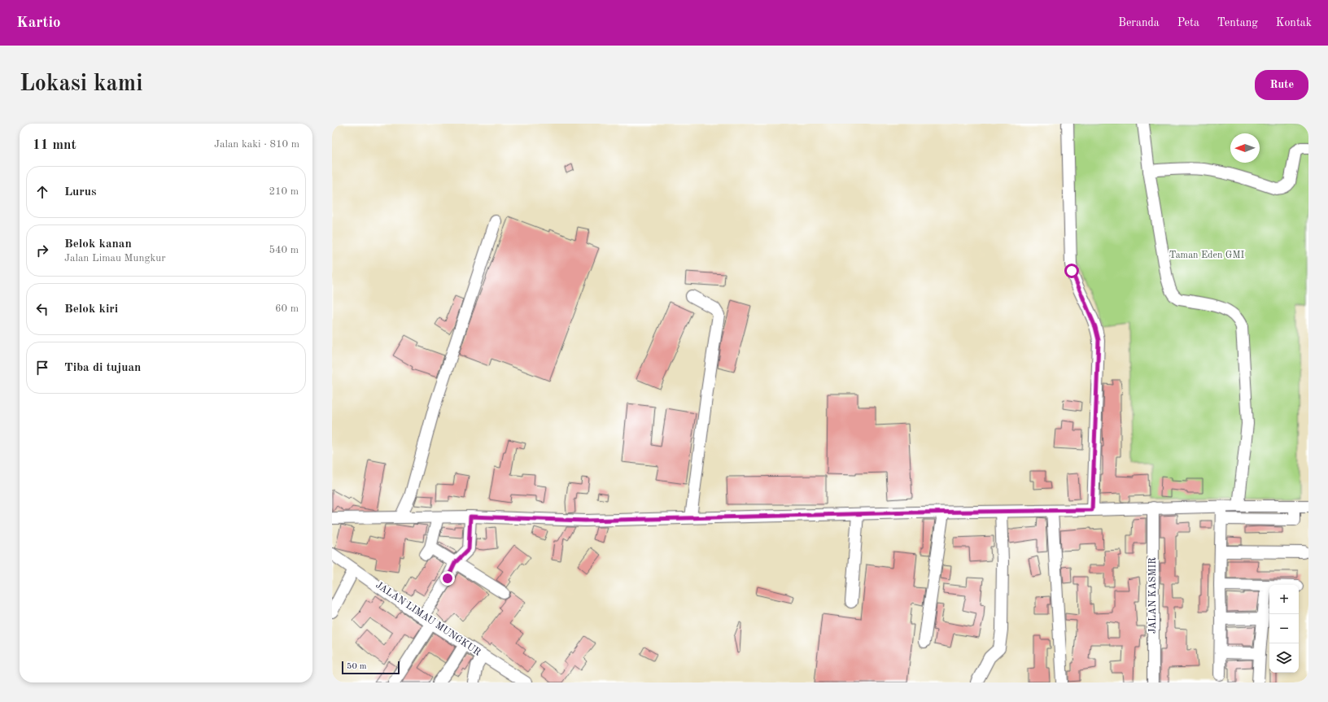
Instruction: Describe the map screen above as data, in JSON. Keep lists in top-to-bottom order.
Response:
{
  "streets": {
    "street": ["JALAN KASMIR", "JALAN LIMAU MUNGKUR"]
  },
  "parks": ["Taman Eden GMI"],
  "scale_bar": "50 m",
  "north": "left",
  "page": {
    "header": "Kartio",
    "nav": [
      "Beranda",
      "Peta",
      "Tentang",
      "Kontak"
    ],
    "buttons": "Rute",
    "title": "Lokasi kami",
    "heading": ["11 mnt", "Jalan kaki · 810 m"],
    "list": [
      ["Lurus", "210 m"],
      ["Belok kanan", "Jalan Limau Mungkur", "540 m"],
      ["Belok kiri", "60 m"],
      "Tiba di tujuan"
    ],
    "map_buttons": ["+", "−"],
    "scale": "50 m"
  }
}
